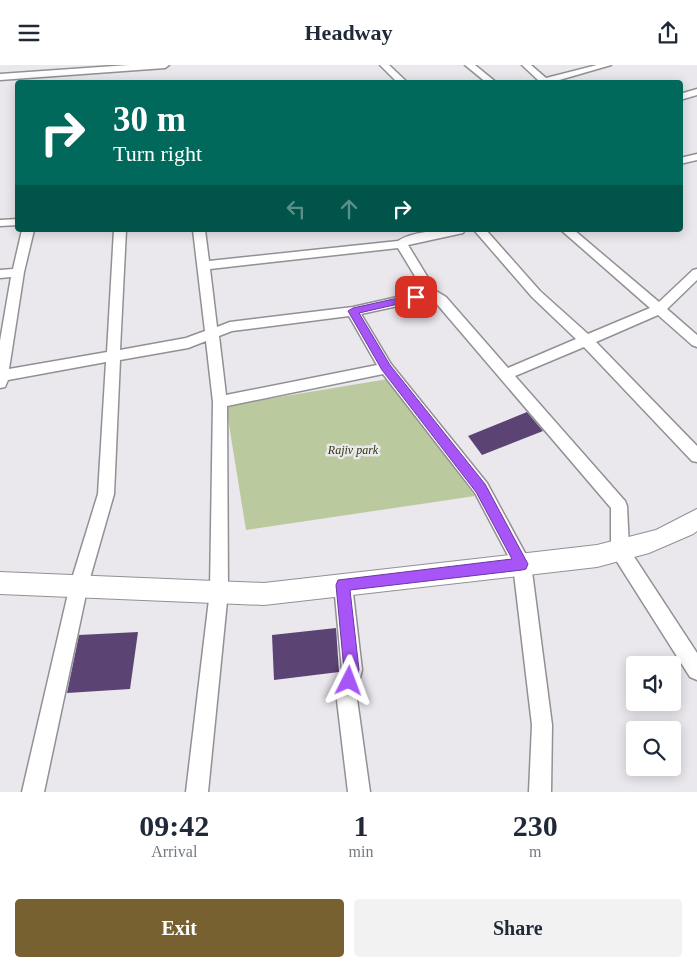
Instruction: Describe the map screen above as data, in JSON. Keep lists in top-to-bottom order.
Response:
{
  "parks": ["Rajiv park"],
  "page": {
    "header": "Headway",
    "turn": ["30 m", "Turn right"],
    "eta": [
      "09:42",
      "Arrival",
      "1",
      "min",
      "230",
      "m"
    ],
    "buttons": ["Exit", "Share"]
  }
}
